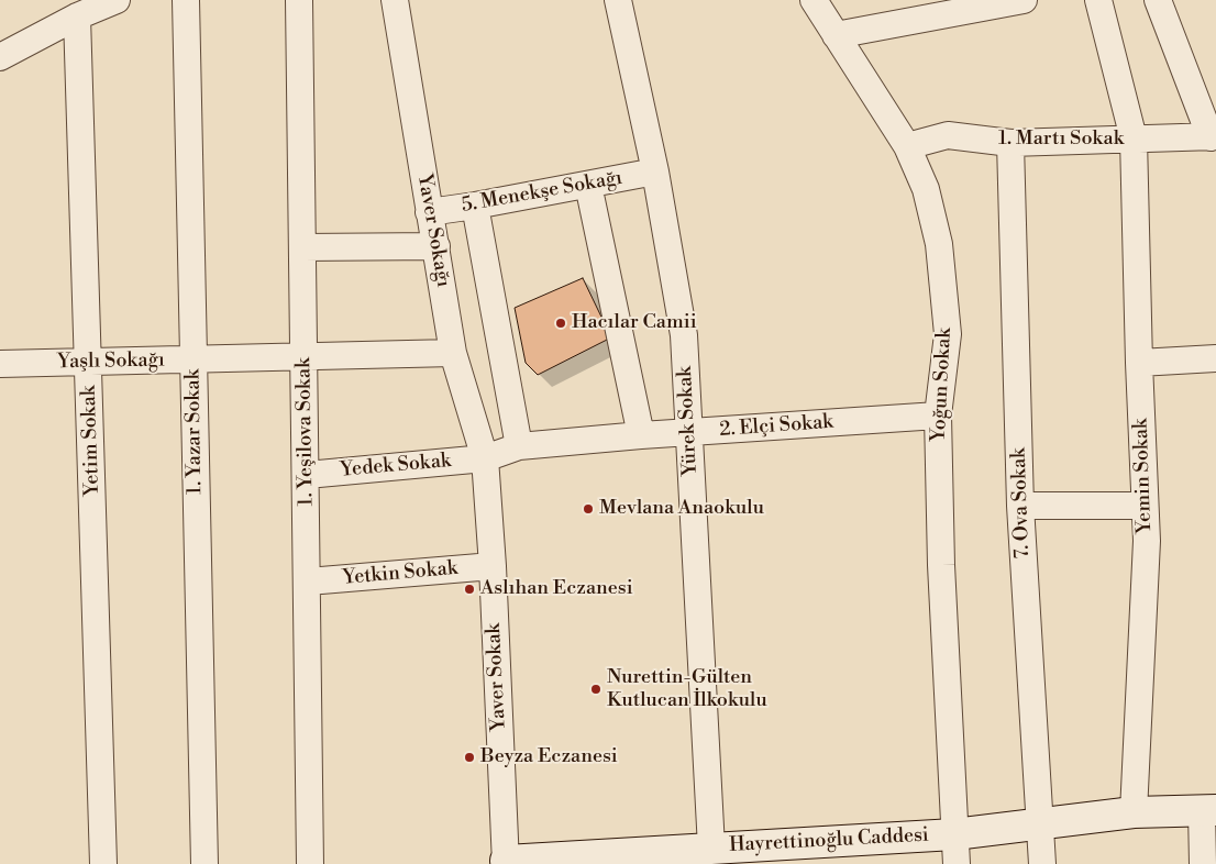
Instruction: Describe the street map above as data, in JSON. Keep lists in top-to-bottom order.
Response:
{
  "streets": {
    "main road": ["Hayrettinoğlu Caddesi"],
    "street": [
      "1. Martı Sokak",
      "5. Menekşe Sokağı",
      "Yaver Sokağı",
      "Yaşlı Sokağı",
      "Yoğun Sokak",
      "Yürek Sokak",
      "2. Elçi Sokak",
      "1. Yazar Sokak",
      "1. Yeşilova Sokak",
      "Yetim Sokak",
      "Yedek Sokak",
      "Yemin Sokak",
      "7. Ova Sokak",
      "Yetkin Sokak",
      "Yaver Sokak"
    ]
  },
  "crossings": [
    ["1. Martı Sokak", "Yoğun Sokak"],
    ["1. Martı Sokak", "Yemin Sokak"],
    ["1. Martı Sokak", "7. Ova Sokak"],
    ["5. Menekşe Sokağı", "Yaver Sokağı"],
    ["5. Menekşe Sokağı", "Yürek Sokak"],
    ["Yaver Sokağı", "Yaşlı Sokağı"],
    ["Yaver Sokağı", "2. Elçi Sokak"],
    ["Yaver Sokağı", "Yedek Sokak"],
    ["Yaver Sokağı", "Yaver Sokak"],
    ["Yaşlı Sokağı", "1. Yazar Sokak"],
    ["Yaşlı Sokağı", "1. Yeşilova Sokak"],
    ["Yaşlı Sokağı", "Yetim Sokak"],
    ["Yoğun Sokak", "2. Elçi Sokak"],
    ["Yoğun Sokak", "Hayrettinoğlu Caddesi"],
    ["Yürek Sokak", "2. Elçi Sokak"],
    ["Yürek Sokak", "Hayrettinoğlu Caddesi"],
    ["2. Elçi Sokak", "Yedek Sokak"],
    ["2. Elçi Sokak", "Yaver Sokak"],
    ["1. Yeşilova Sokak", "Yedek Sokak"],
    ["1. Yeşilova Sokak", "Yetkin Sokak"],
    ["Yedek Sokak", "Yaver Sokak"],
    ["7. Ova Sokak", "Hayrettinoğlu Caddesi"],
    ["Yetkin Sokak", "Yaver Sokak"],
    ["Yaver Sokak", "Hayrettinoğlu Caddesi"]
  ],
  "places": [
    "Hacılar Camii",
    "Mevlana Anaokulu",
    "Aslıhan Eczanesi",
    "Nurettin-Gülten Kutlucan İlkokulu",
    "Beyza Eczanesi"
  ]
}
